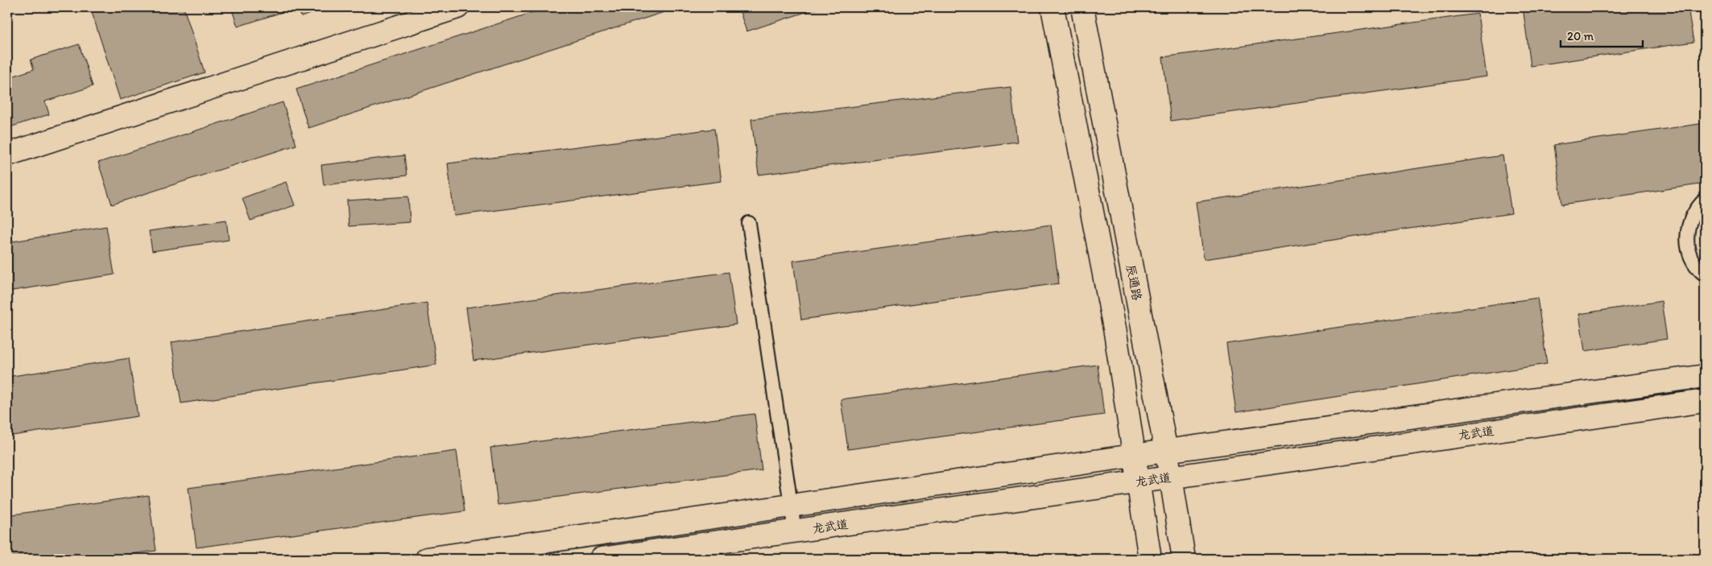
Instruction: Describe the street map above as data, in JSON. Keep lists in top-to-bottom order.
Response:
{
  "streets": {
    "street": ["辰通路", "龙武道"]
  },
  "crossings": [
    ["辰通路", "龙武道"]
  ],
  "scale_bar": "20 m"
}
